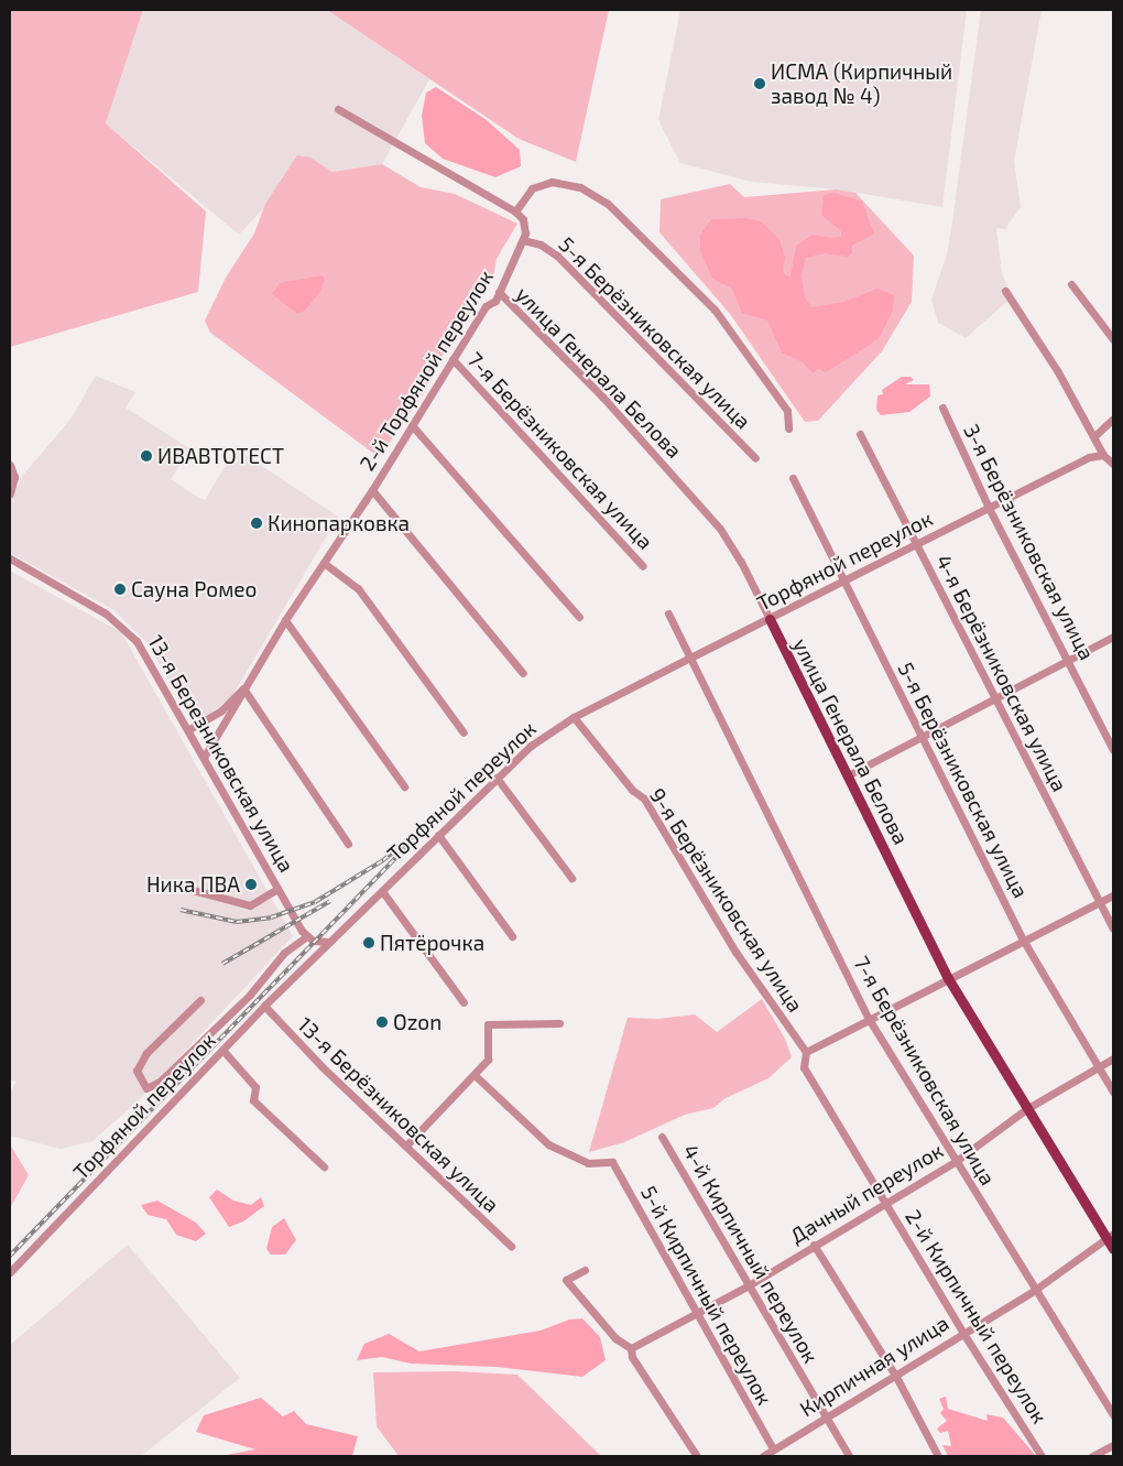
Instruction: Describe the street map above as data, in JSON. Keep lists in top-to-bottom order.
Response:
{
  "streets": {
    "main road": ["улица Генерала Белова"],
    "street": [
      "5-я Берёзниковская улица",
      "2-й Торфяной переулок",
      "7-я Берёзниковская улица",
      "3-я Берёзниковская улица",
      "Торфяной переулок",
      "4-я Берёзниковская улица",
      "13-я Березниковская улица",
      "9-я Берёзниковская улица",
      "13-я Берёзниковская улица",
      "Дачный переулок",
      "4-й Кирпичный переулок",
      "5-й Кирпичный переулок",
      "2-й Кирпичный переулок",
      "Кирпичная улица"
    ]
  },
  "crossings": [
    ["5-я Берёзниковская улица", "2-й Торфяной переулок"],
    ["5-я Берёзниковская улица", "Торфяной переулок"],
    ["5-я Берёзниковская улица", "Дачный переулок"],
    ["2-й Торфяной переулок", "улица Генерала Белова"],
    ["2-й Торфяной переулок", "7-я Берёзниковская улица"],
    ["2-й Торфяной переулок", "13-я Березниковская улица"],
    ["улица Генерала Белова", "Торфяной переулок"],
    ["улица Генерала Белова", "Дачный переулок"],
    ["улица Генерала Белова", "Кирпичная улица"],
    ["7-я Берёзниковская улица", "Торфяной переулок"],
    ["7-я Берёзниковская улица", "Дачный переулок"],
    ["7-я Берёзниковская улица", "Кирпичная улица"],
    ["3-я Берёзниковская улица", "Торфяной переулок"],
    ["Торфяной переулок", "4-я Берёзниковская улица"],
    ["Торфяной переулок", "9-я Берёзниковская улица"],
    ["Торфяной переулок", "13-я Берёзниковская улица"],
    ["9-я Берёзниковская улица", "2-й Кирпичный переулок"],
    ["Дачный переулок", "4-й Кирпичный переулок"],
    ["Дачный переулок", "5-й Кирпичный переулок"],
    ["Дачный переулок", "2-й Кирпичный переулок"],
    ["4-й Кирпичный переулок", "Кирпичная улица"],
    ["5-й Кирпичный переулок", "Кирпичная улица"],
    ["2-й Кирпичный переулок", "Кирпичная улица"]
  ],
  "places": [
    "ИСМА (Кирпичный завод № 4)",
    "ИВАВТОТЕСТ",
    "Кинопарковка",
    "Сауна Ромео",
    "Ника ПВА",
    "Пятёрочка",
    "Ozon"
  ]
}
